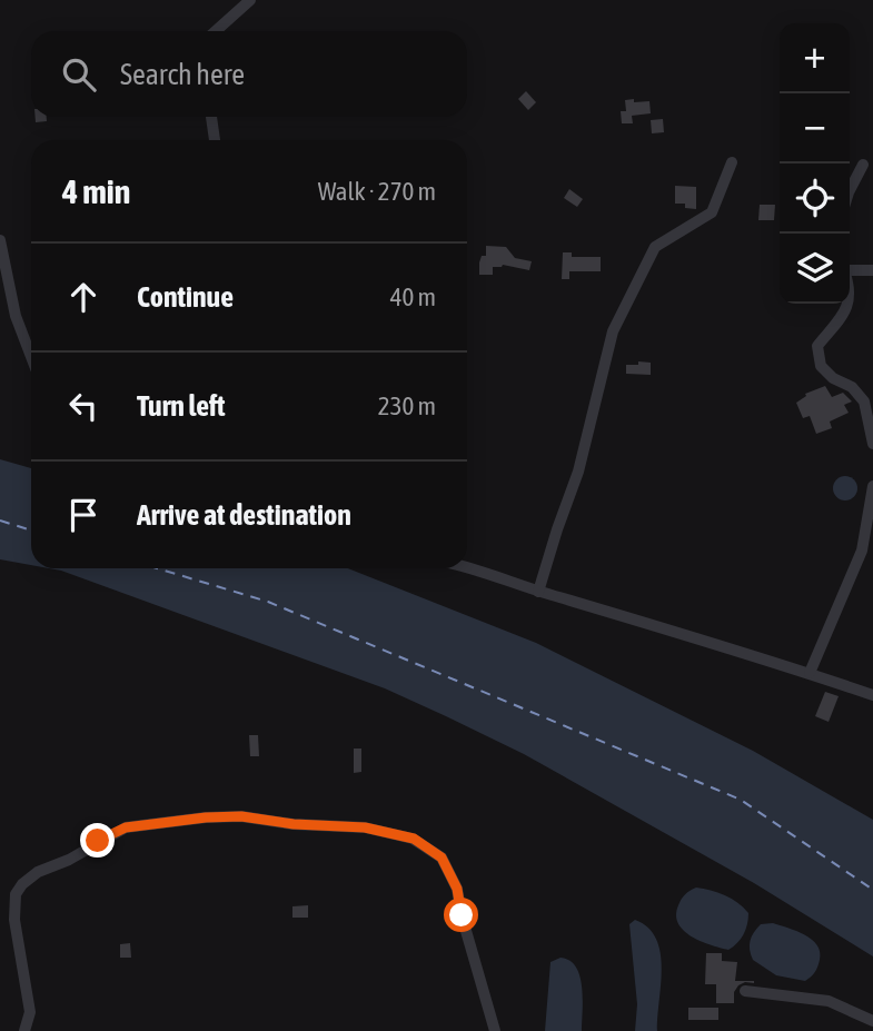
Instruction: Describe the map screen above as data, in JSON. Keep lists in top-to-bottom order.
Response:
{
  "page": {
    "map_buttons": ["+", "−"],
    "search": "Search here",
    "heading": ["4 min", "Walk · 270 m"],
    "list": [
      ["Continue", "40 m"],
      ["Turn left", "230 m"],
      "Arrive at destination"
    ]
  }
}
